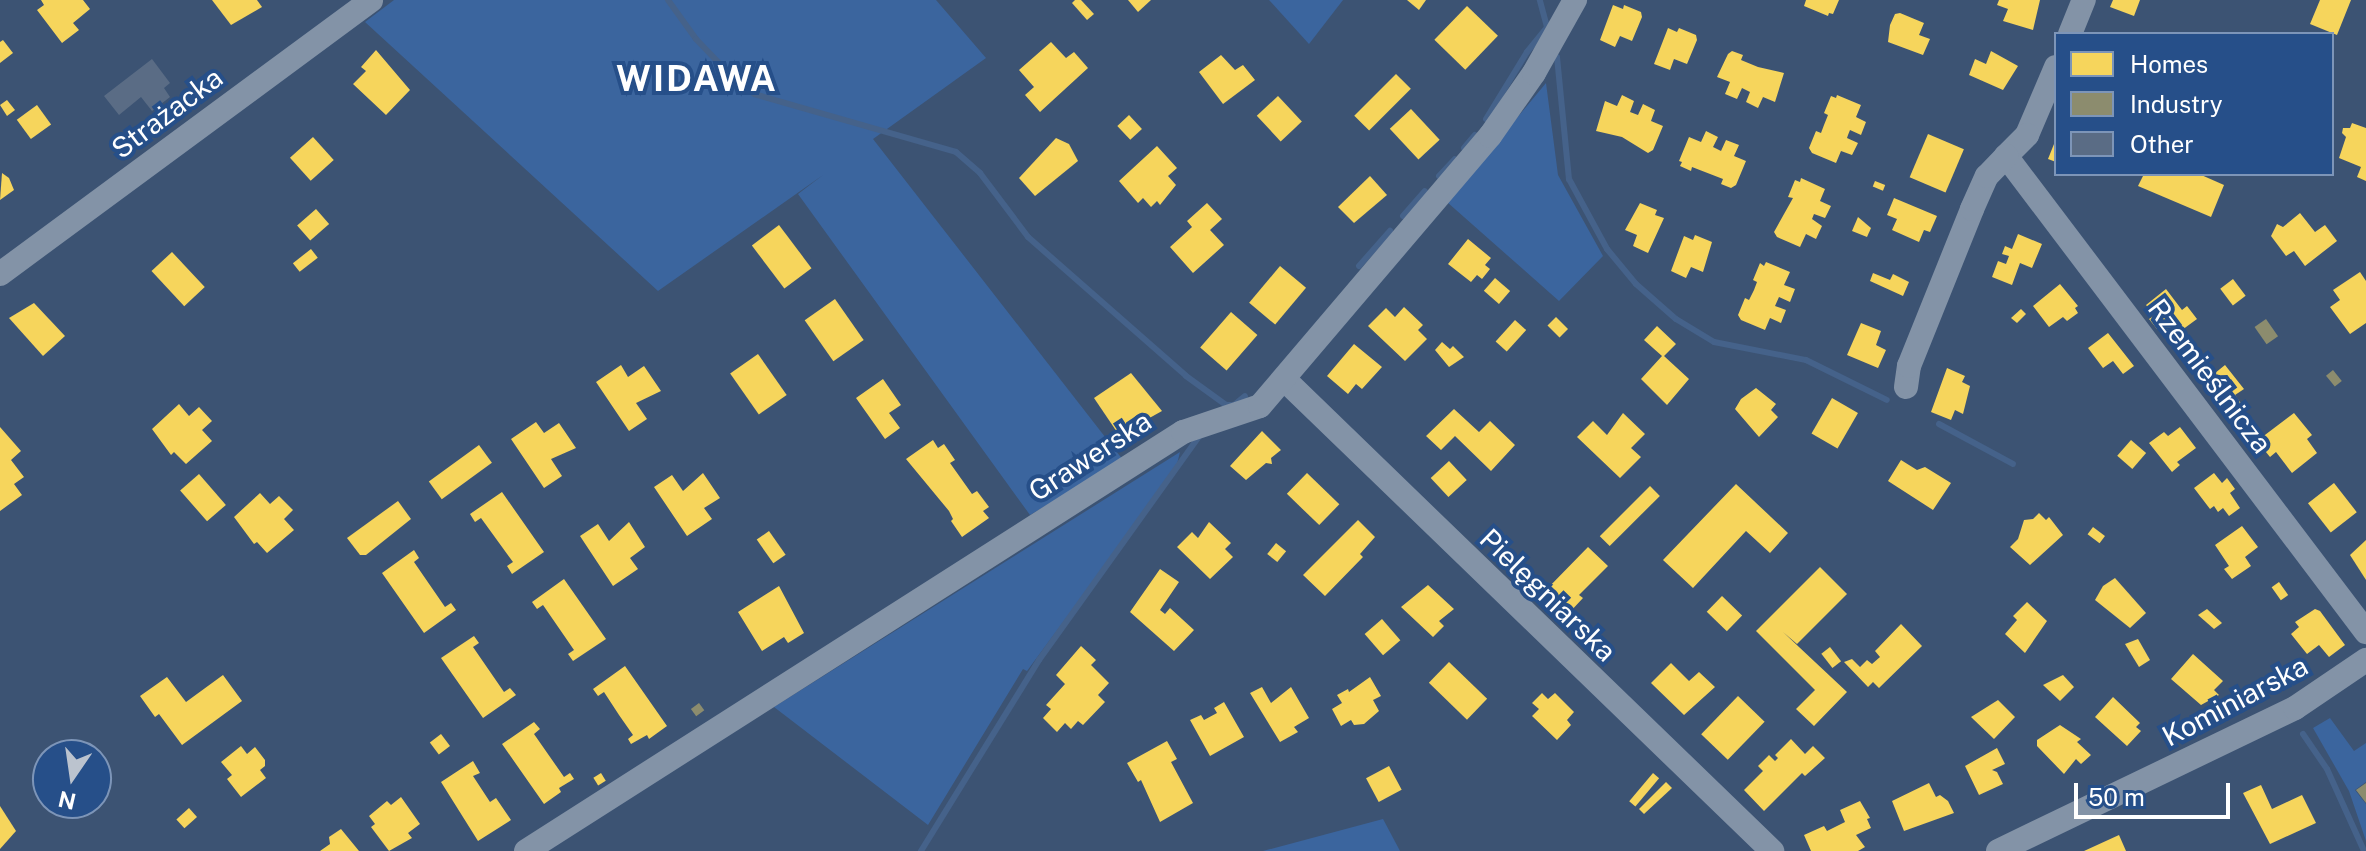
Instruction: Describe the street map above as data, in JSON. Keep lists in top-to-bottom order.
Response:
{
  "streets": {
    "street": [
      "Strażacka",
      "Rzemieślnicza",
      "Grawerska",
      "Pielęgniarska",
      "Kominiarska"
    ]
  },
  "crossings": [
    ["Grawerska", "Pielęgniarska"]
  ],
  "districts": ["WIDAWA"],
  "legend": ["Homes", "Industry", "Other"],
  "scale_bar": "50 m",
  "north": "bottom"
}
